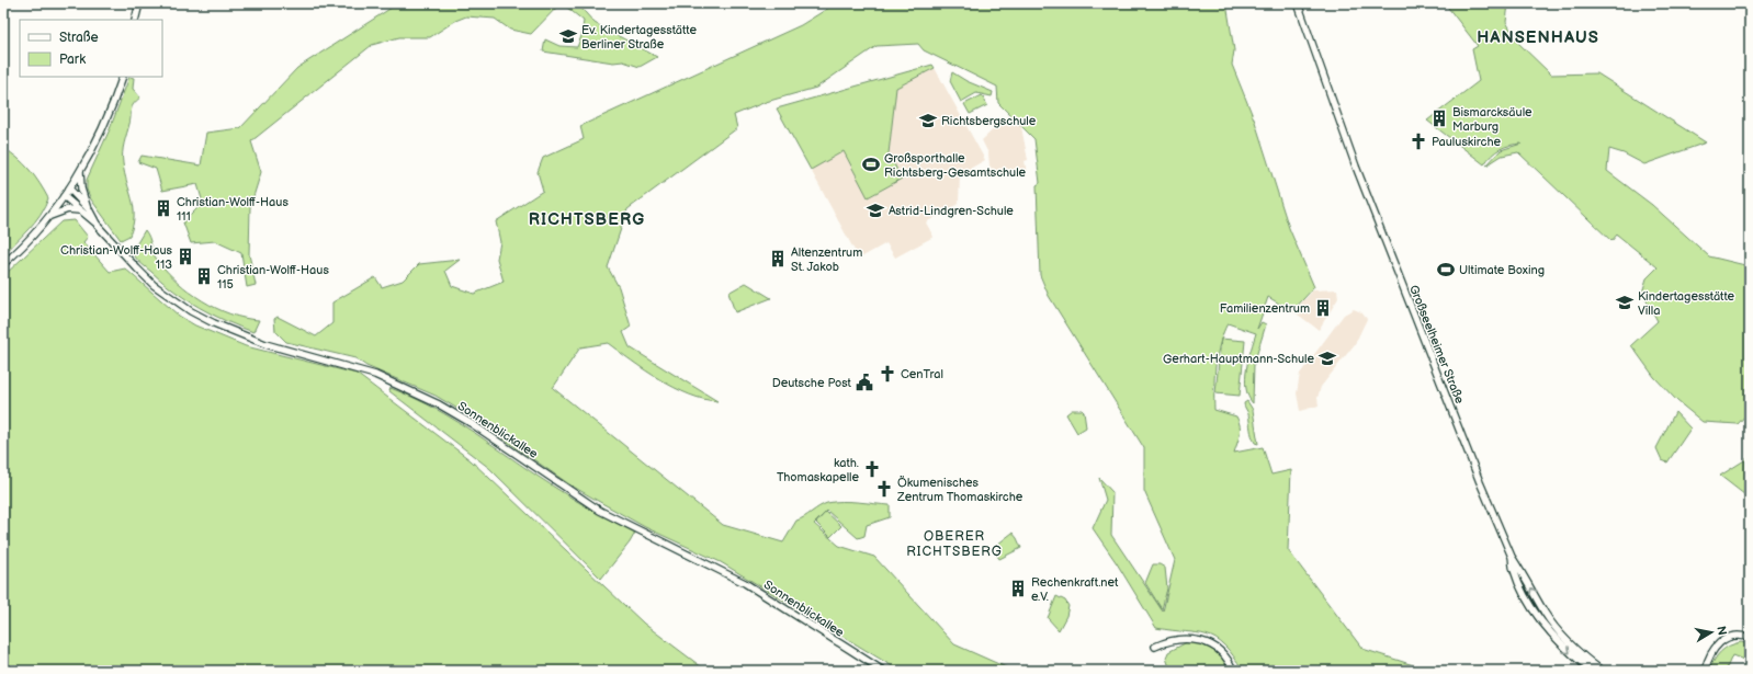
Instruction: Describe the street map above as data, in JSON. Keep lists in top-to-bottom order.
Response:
{
  "streets": {
    "main road": ["Großseelheimer Straße", "Sonnenblickallee"]
  },
  "districts": ["HANSENHAUS", "RICHTSBERG", "OBERER RICHTSBERG"],
  "places": {
    "school or university": [
      "Ev. Kindertagesstätte Berliner Straße",
      "Richtsbergschule",
      "Astrid-Lindgren-Schule",
      "Kindertagesstätte Villa",
      "Gerhart-Hauptmann-Schule"
    ],
    "building": [
      "Bismarcksäule Marburg",
      "Christian-Wolff-Haus 111",
      "Christian-Wolff-Haus 113",
      "Altenzentrum St. Jakob",
      "Christian-Wolff-Haus 115",
      "Familienzentrum",
      "Rechenkraft.net e.V."
    ],
    "church": [
      "Pauluskirche",
      "CenTral",
      "kath. Thomaskapelle",
      "Ökumenisches Zentrum Thomaskirche"
    ],
    "sports": ["Großsporthalle Richtsberg-Gesamtschule", "Ultimate Boxing"],
    "public building": ["Deutsche Post"]
  },
  "legend": ["Straße", "Park"],
  "north": "right"
}
